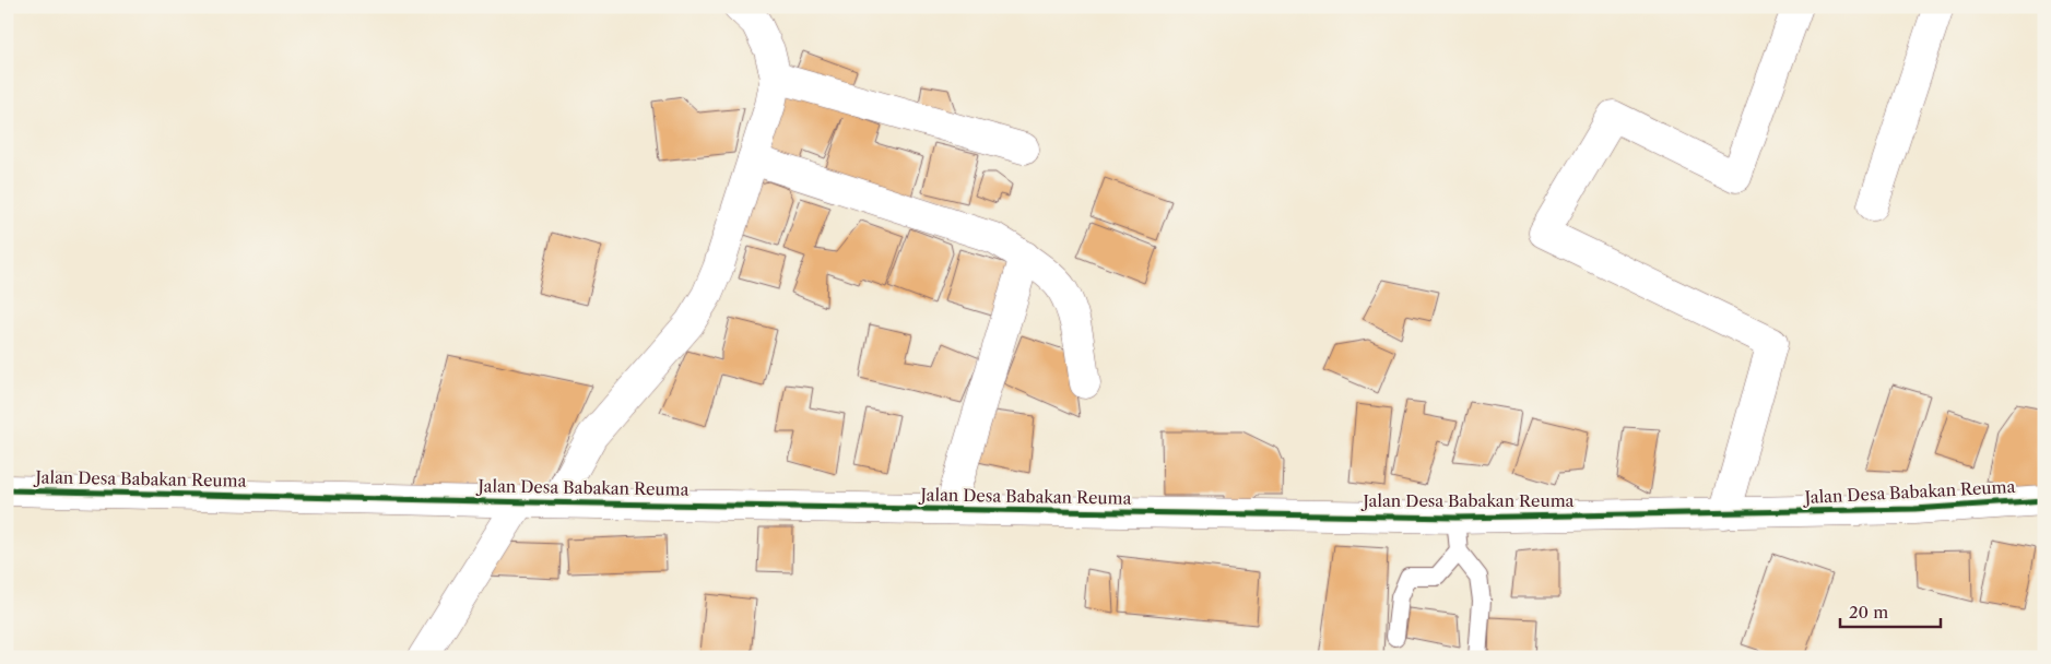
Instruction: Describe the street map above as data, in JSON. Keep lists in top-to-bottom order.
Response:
{
  "streets": {
    "street": ["Jalan Desa Babakan Reuma"]
  },
  "scale_bar": "20 m"
}
